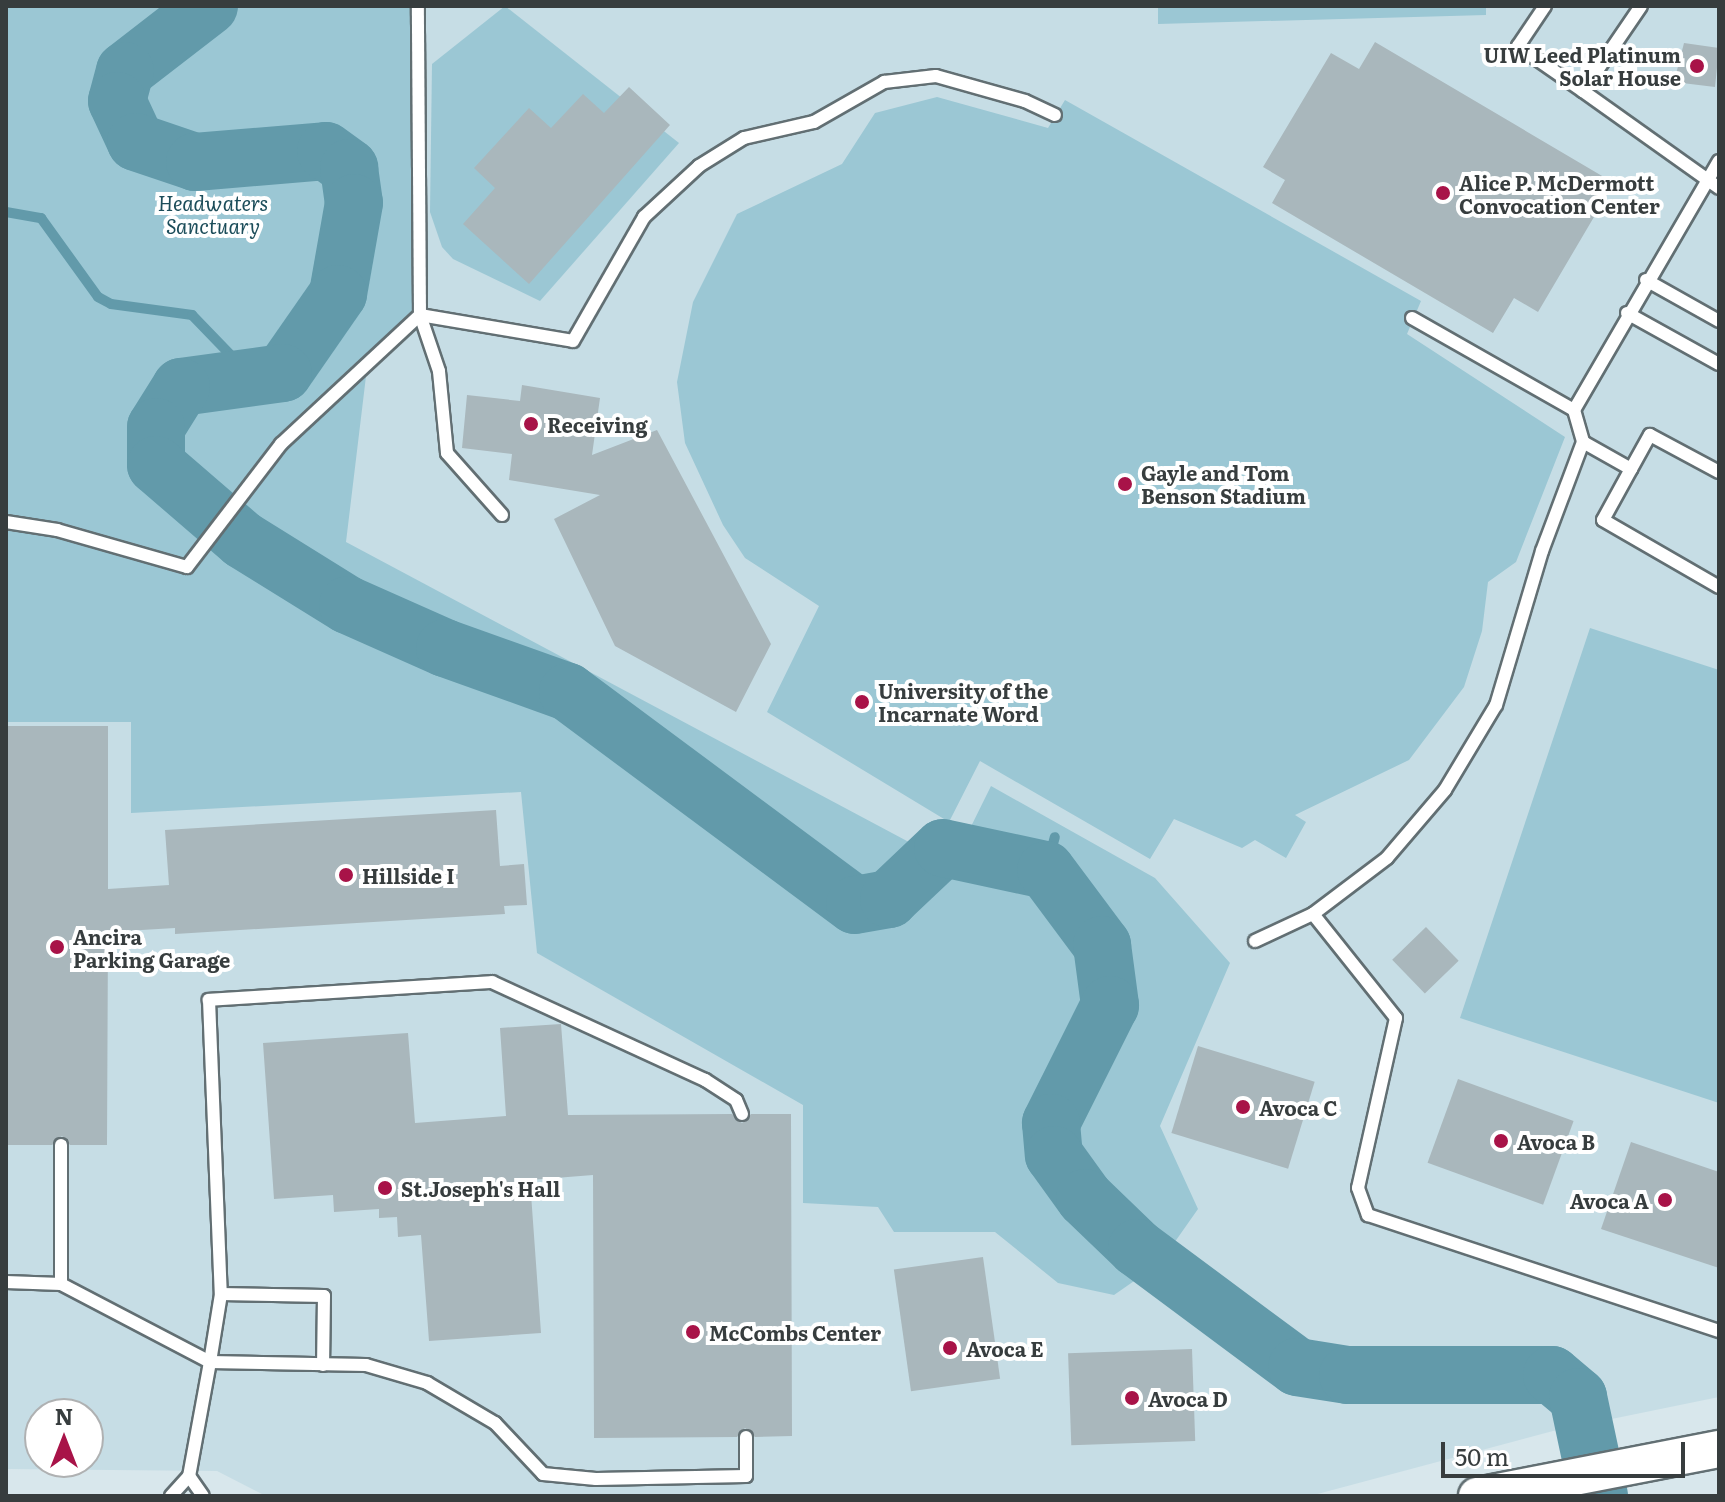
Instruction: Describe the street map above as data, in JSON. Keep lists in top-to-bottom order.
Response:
{
  "parks": ["Headwaters Sanctuary"],
  "places": [
    "UIW Leed Platinum Solar House",
    "Alice P. McDermott Convocation Center",
    "Receiving",
    "Gayle and Tom Benson Stadium",
    "University of the Incarnate Word",
    "Hillside I",
    "Ancira Parking Garage",
    "Avoca C",
    "Avoca B",
    "St.Joseph's Hall",
    "Avoca A",
    "McCombs Center",
    "Avoca E",
    "Avoca D"
  ],
  "scale_bar": "50 m",
  "north": "top"
}
